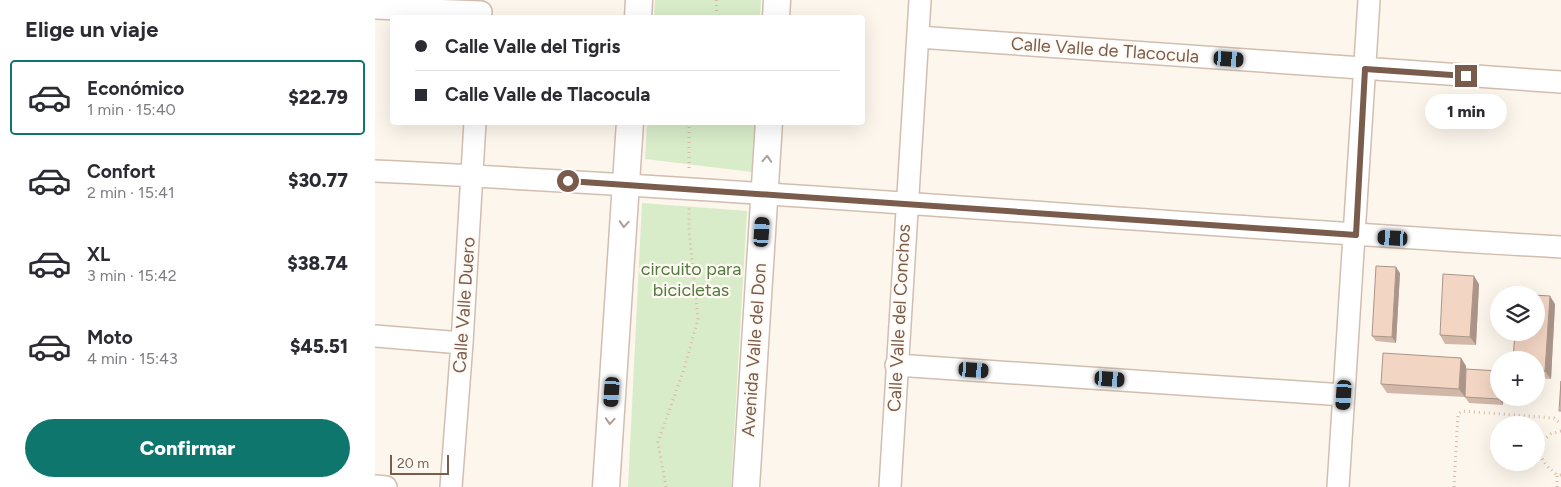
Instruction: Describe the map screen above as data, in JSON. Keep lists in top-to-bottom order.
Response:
{
  "streets": {
    "street": [
      "Calle Valle de Tlacocula",
      "Calle Valle Duero",
      "Calle Valle del Conchos",
      "Avenida Valle del Don"
    ]
  },
  "crossings": [
    ["Calle Valle de Tlacocula", "Calle Valle del Conchos"]
  ],
  "parks": ["circuito para bicicletas"],
  "scale_bar": "20 m",
  "page": {
    "heading": "Elige un viaje",
    "banner": ["Calle Valle del Tigris", "Calle Valle de Tlacocula"],
    "list": [
      {
        "name": "Económico",
        "note": "1 min · 15:40",
        "value": "$22.79"
      },
      {
        "name": "Confort",
        "note": "2 min · 15:41",
        "value": "$30.77"
      },
      {
        "name": "XL",
        "note": "3 min · 15:42",
        "value": "$38.74"
      },
      {
        "name": "Moto",
        "note": "4 min · 15:43",
        "value": "$45.51"
      }
    ],
    "bubble": "1 min",
    "map_buttons": ["+", "−"],
    "buttons": "Confirmar",
    "scale": "20 m"
  }
}
